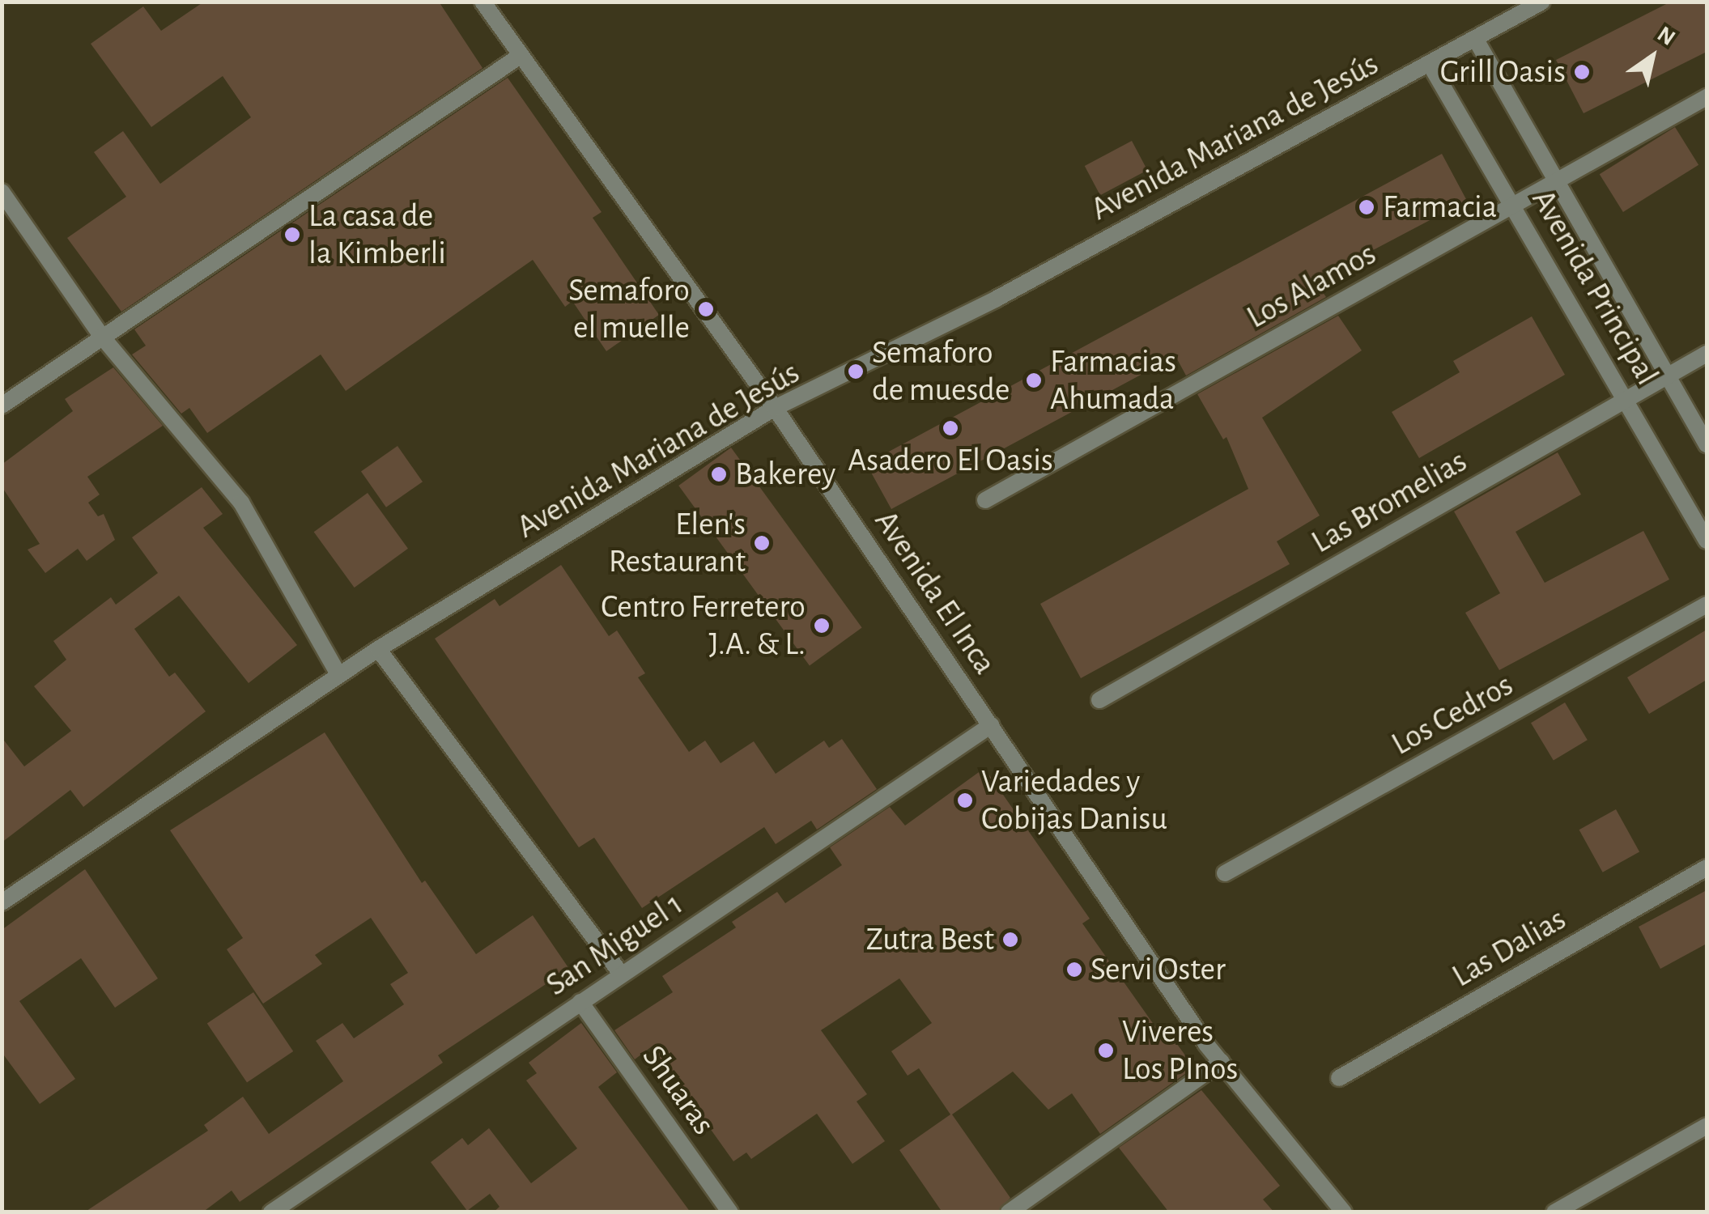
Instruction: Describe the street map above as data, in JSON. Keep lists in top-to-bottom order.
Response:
{
  "streets": {
    "street": [
      "Avenida Mariana de Jesús",
      "Los Alamos",
      "Avenida Principal",
      "Las Bromelias",
      "Avenida El Inca",
      "Los Cedros",
      "San Miguel 1",
      "Las Dalias",
      "Shuaras"
    ]
  },
  "crossings": [
    ["Avenida Mariana de Jesús", "Avenida Principal"],
    ["Avenida Mariana de Jesús", "Avenida El Inca"],
    ["Los Alamos", "Avenida Principal"],
    ["Avenida Principal", "Las Bromelias"],
    ["Avenida El Inca", "San Miguel 1"],
    ["San Miguel 1", "Shuaras"]
  ],
  "places": [
    "Grill Oasis",
    "Farmacia",
    "La casa de la Kimberli",
    "Semaforo el muelle",
    "Semaforo de muesde",
    "Farmacias Ahumada",
    "Asadero El Oasis",
    "Bakerey",
    "Elen's Restaurant",
    "Centro Ferretero J.A. & L.",
    "Variedades y Cobijas Danisu",
    "Zutra Best",
    "Servi Oster",
    "Viveres Los PInos"
  ],
  "north": "top right"
}
